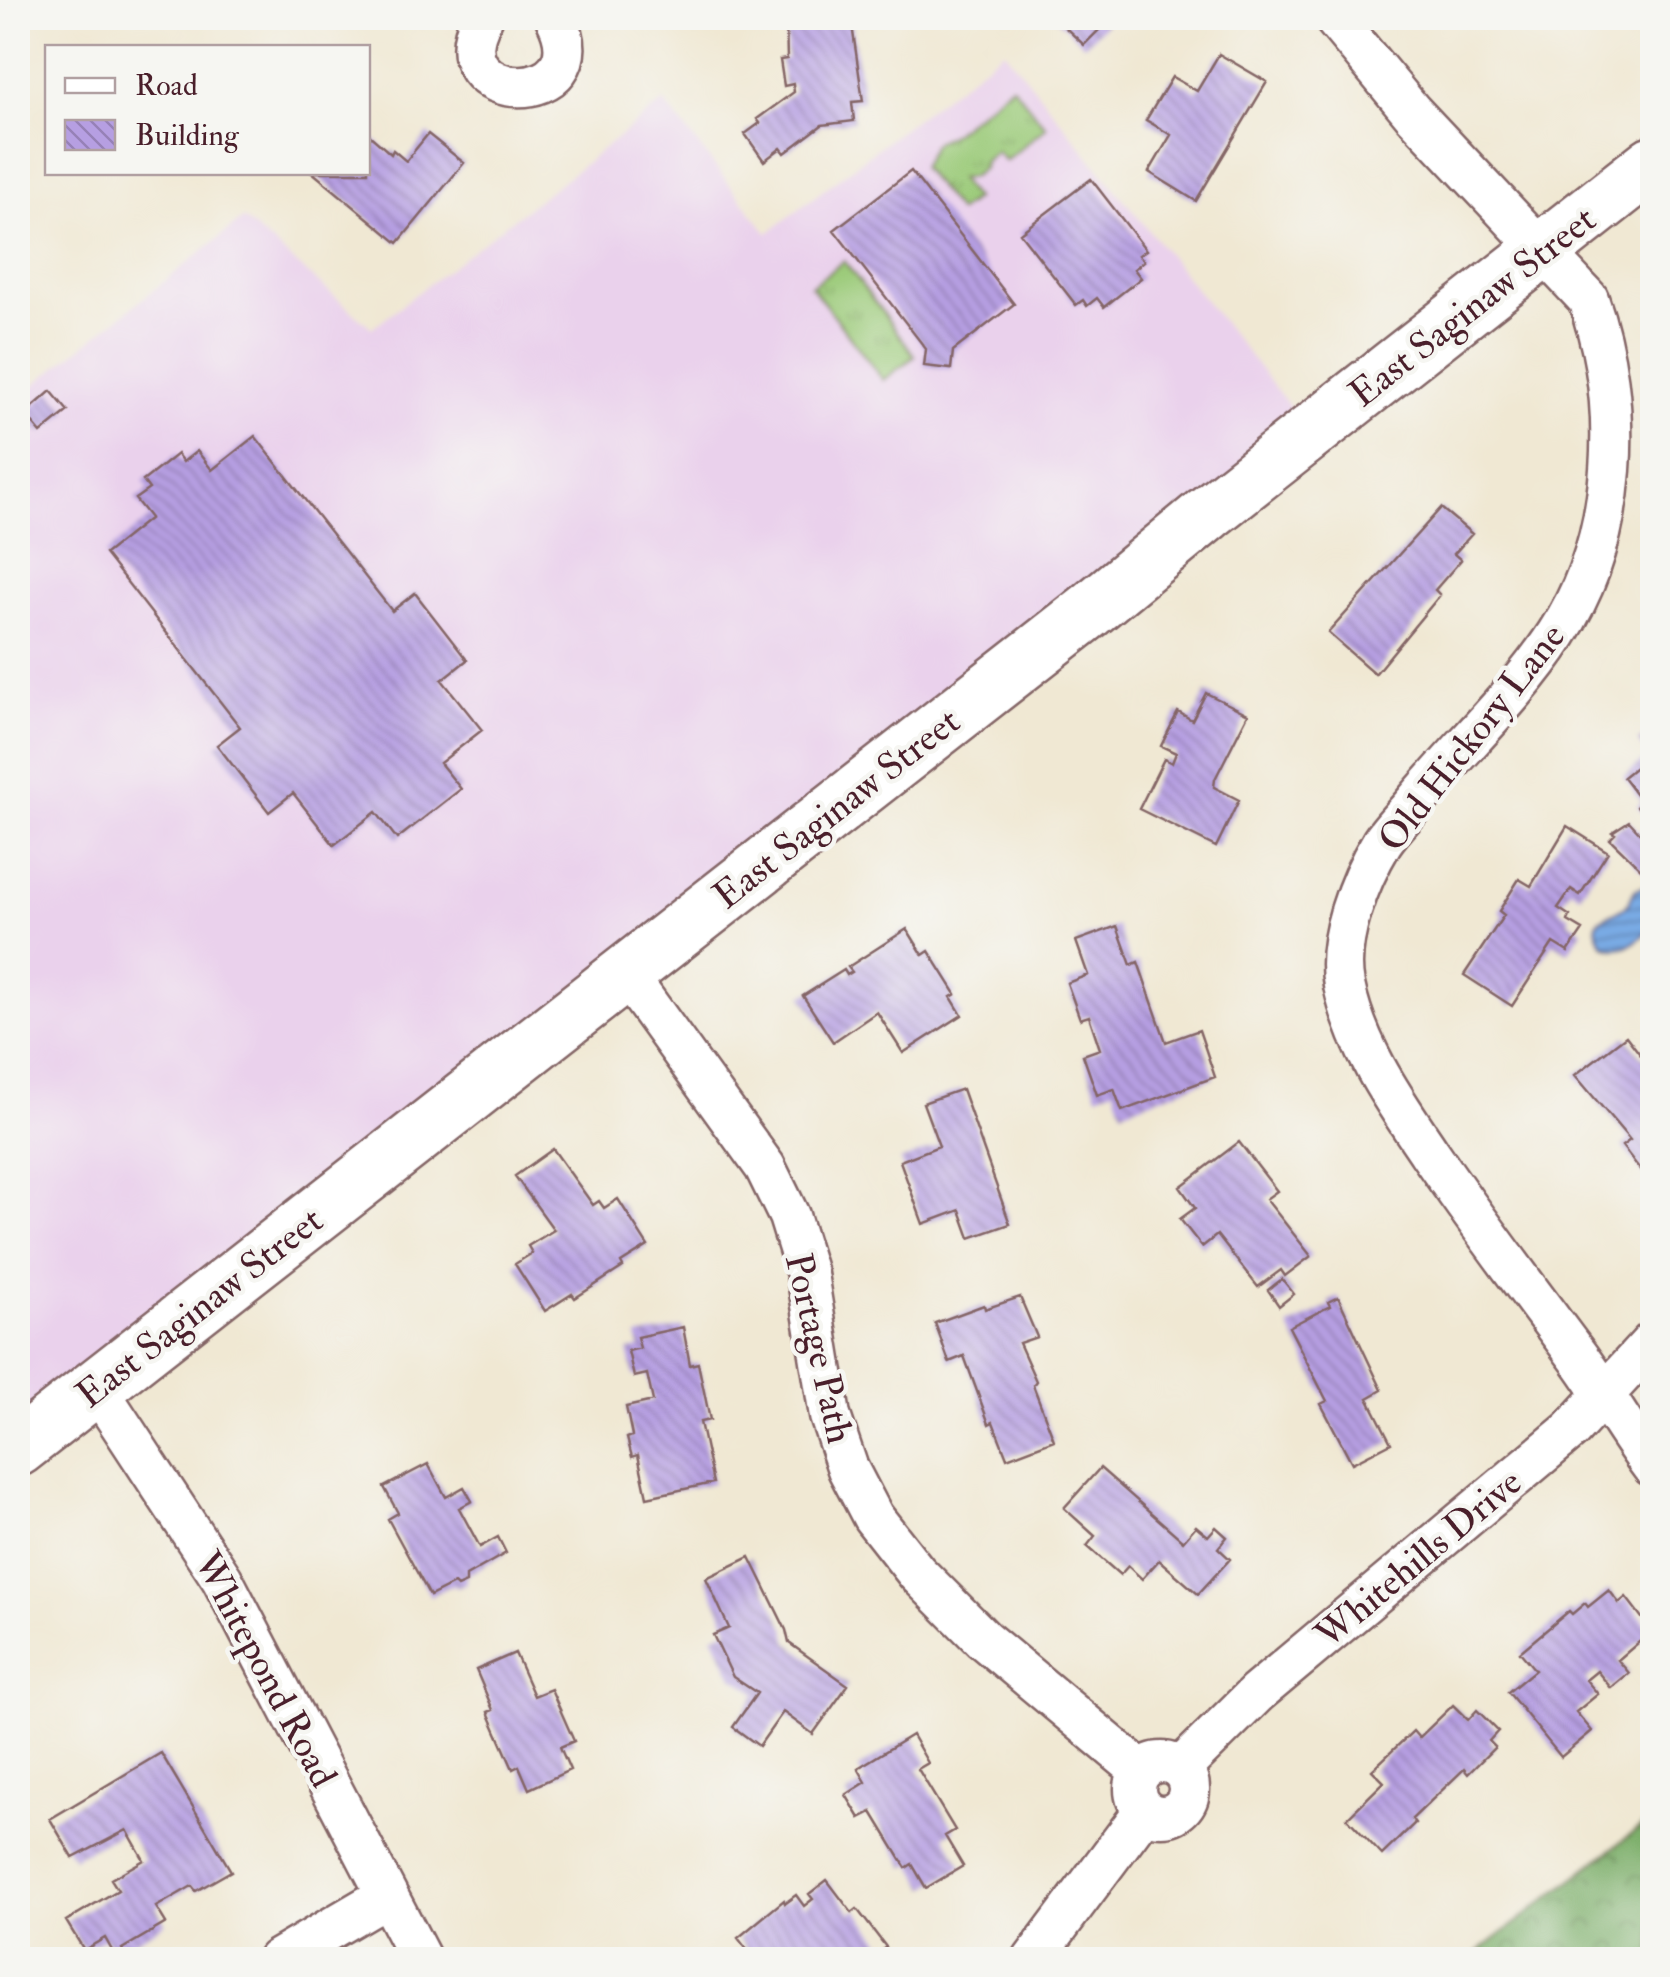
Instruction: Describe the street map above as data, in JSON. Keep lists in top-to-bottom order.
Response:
{
  "streets": {
    "main road": ["East Saginaw Street"],
    "street": [
      "Old Hickory Lane",
      "Portage Path",
      "Whitehills Drive",
      "Whitepond Road"
    ]
  },
  "crossings": [
    ["East Saginaw Street", "Old Hickory Lane"],
    ["East Saginaw Street", "Portage Path"],
    ["East Saginaw Street", "Whitepond Road"],
    ["Old Hickory Lane", "Whitehills Drive"],
    ["Portage Path", "Whitehills Drive"]
  ],
  "legend": ["Road", "Building"]
}
